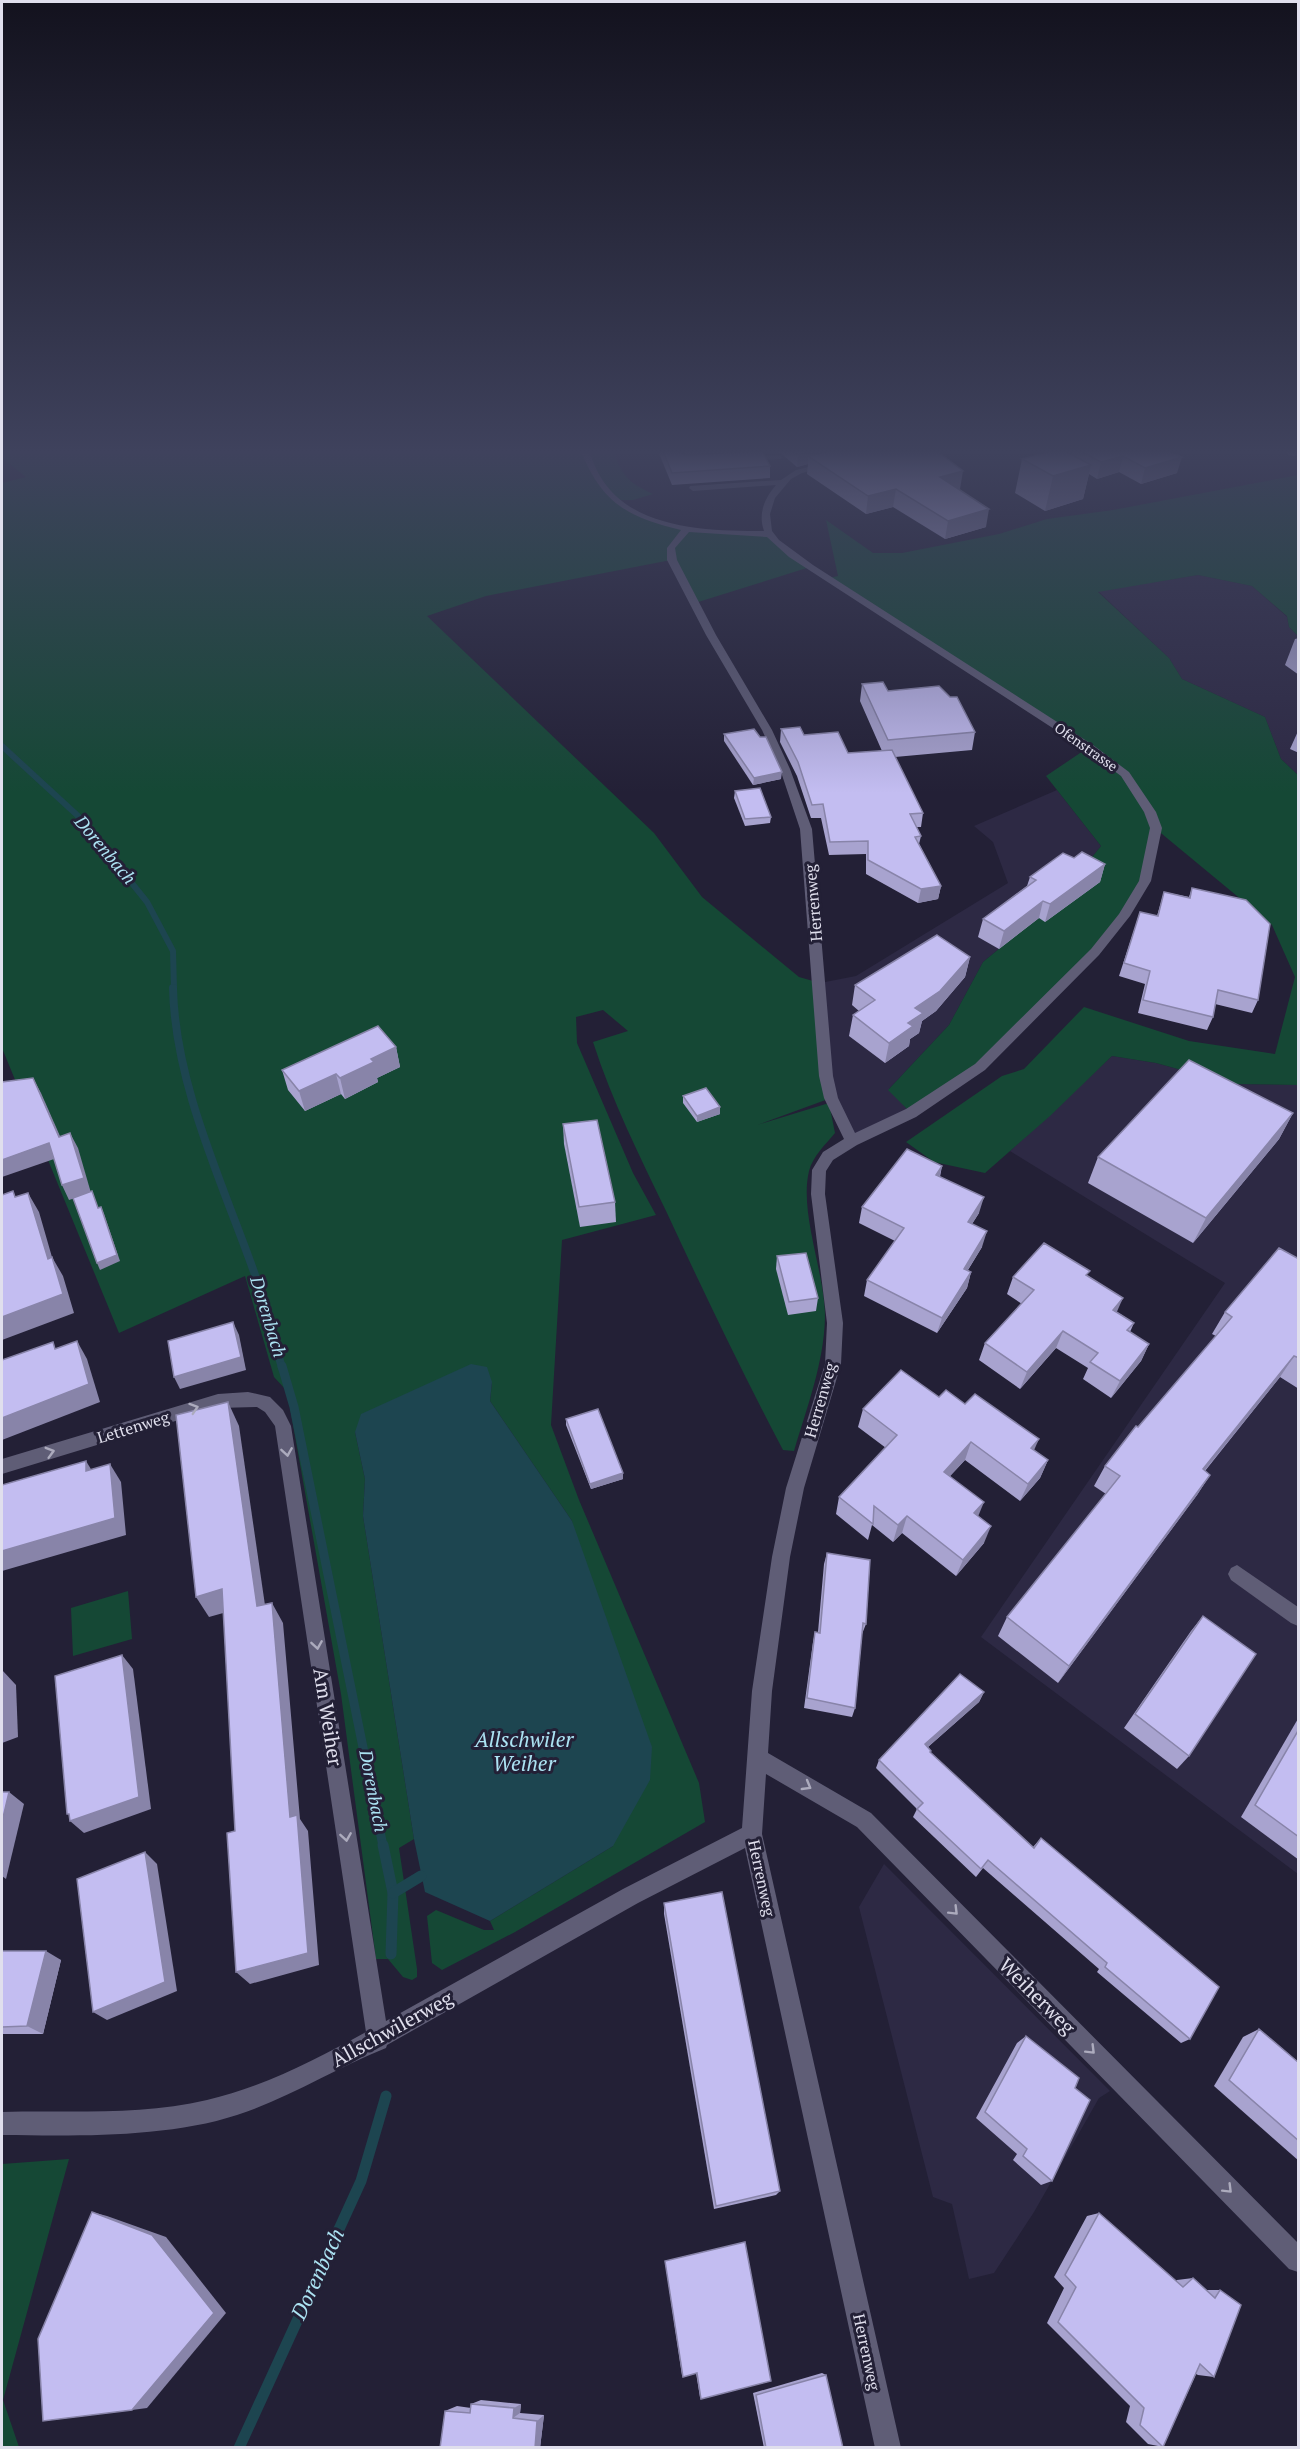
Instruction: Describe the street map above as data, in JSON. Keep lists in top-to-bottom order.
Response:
{
  "streets": {
    "street": [
      "Ofenstrasse",
      "Herrenweg",
      "Lettenweg",
      "Am Weiher",
      "Weiherweg",
      "Allschwilerweg"
    ]
  },
  "crossings": [
    ["Ofenstrasse", "Herrenweg"],
    ["Herrenweg", "Weiherweg"],
    ["Herrenweg", "Allschwilerweg"],
    ["Lettenweg", "Am Weiher"],
    ["Am Weiher", "Allschwilerweg"]
  ],
  "one_way": ["Lettenweg", "Am Weiher", "Weiherweg"],
  "water": ["Dorenbach", "Allschwiler Weiher"]
}
